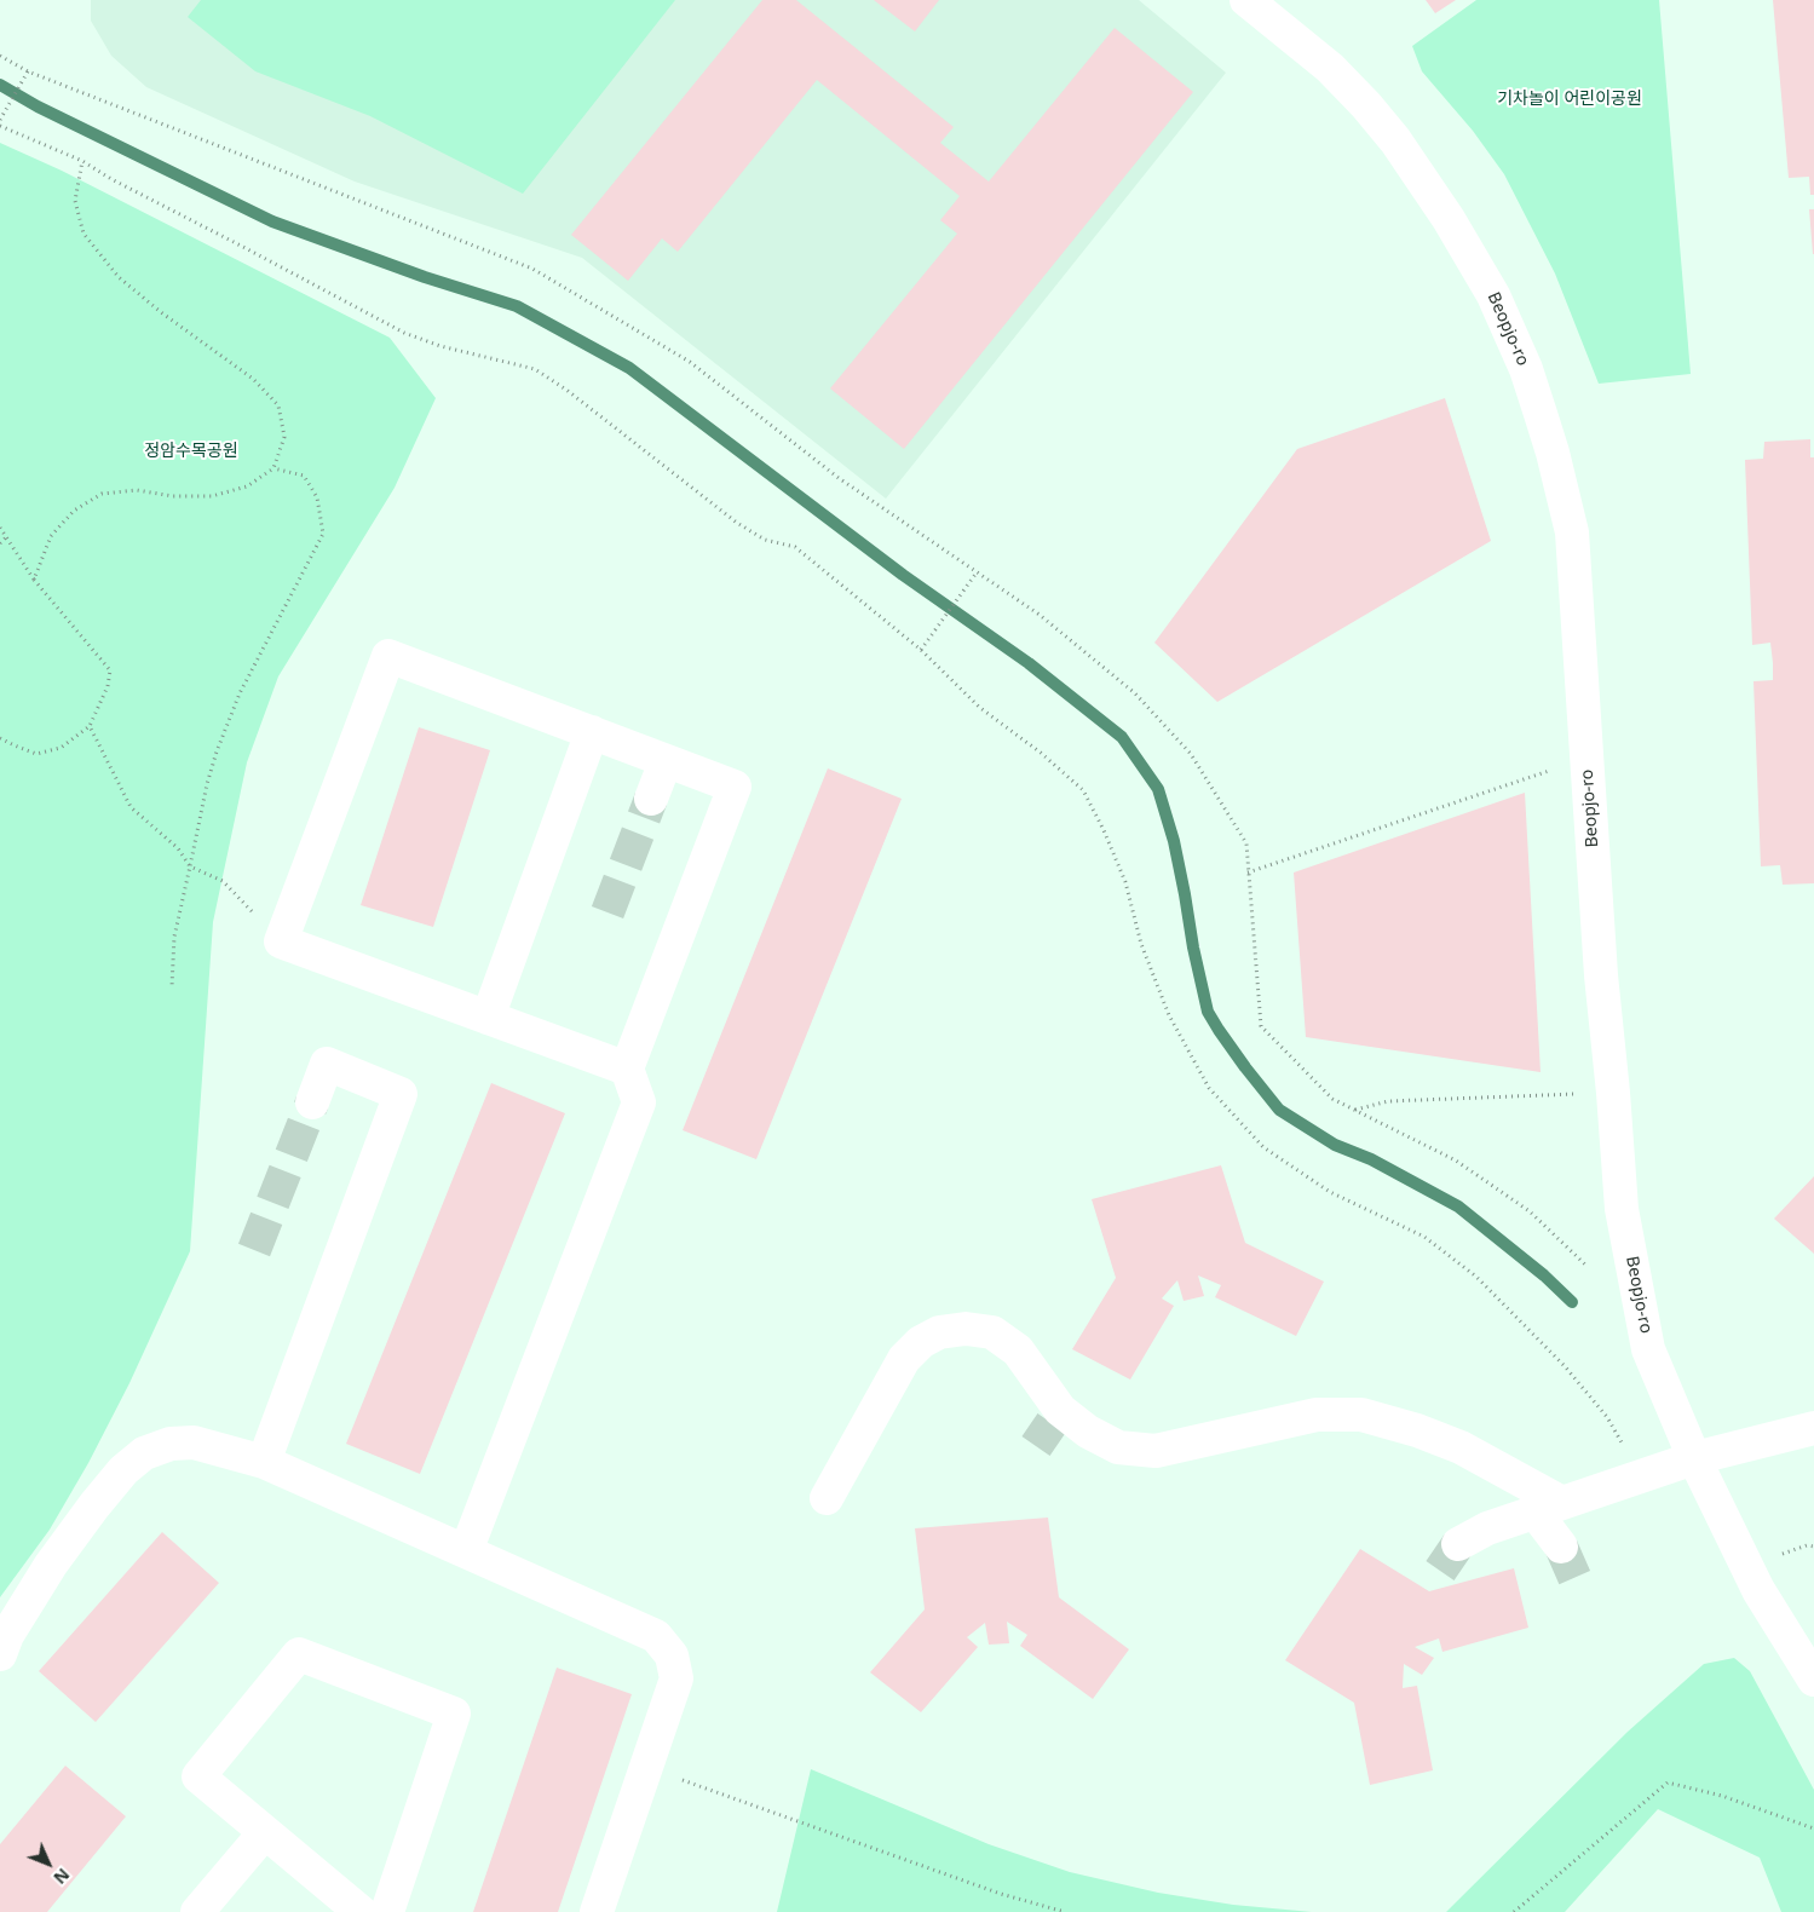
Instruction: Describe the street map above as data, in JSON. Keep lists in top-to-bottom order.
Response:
{
  "streets": {
    "street": ["Beopjo-ro"]
  },
  "parks": ["기차놀이 어린이공원", "정암수목공원"],
  "north": "bottom right"
}
